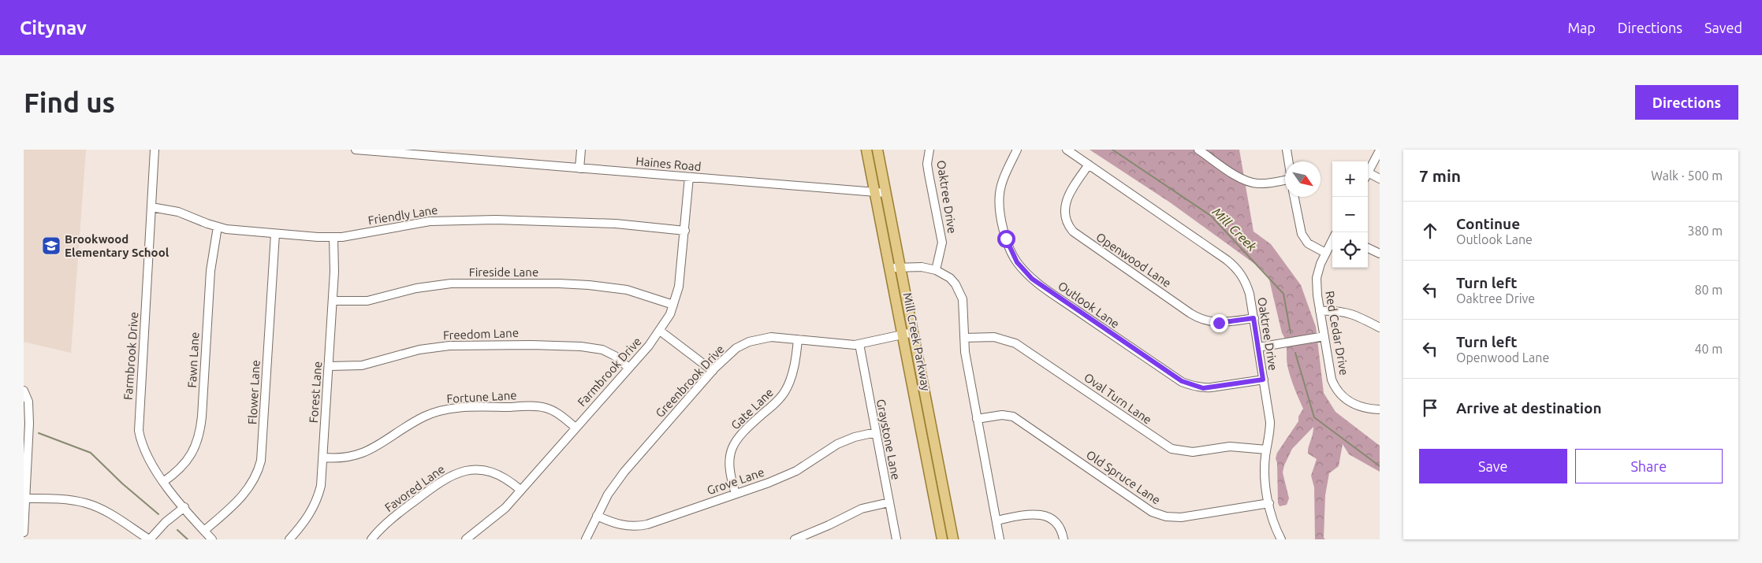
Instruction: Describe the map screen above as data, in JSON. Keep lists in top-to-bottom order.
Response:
{
  "streets": {
    "main road": ["Mill Creek Parkway"],
    "street": [
      "Haines Road",
      "Oaktree Drive",
      "Friendly Lane",
      "Openwood Lane",
      "Fireside Lane",
      "Outlook Lane",
      "Red Cedar Drive",
      "Freedom Lane",
      "Farmbrook Drive",
      "Fawn Lane",
      "Greenbrook Drive",
      "Flower Lane",
      "Forest Lane",
      "Fortune Lane",
      "Oval Turn Lane",
      "Gate Lane",
      "Graystone Lane",
      "Old Spruce Lane",
      "Grove Lane",
      "Favored Lane"
    ]
  },
  "crossings": [
    ["Haines Road", "Mill Creek Parkway"],
    ["Haines Road", "Farmbrook Drive"],
    ["Oaktree Drive", "Openwood Lane"],
    ["Oaktree Drive", "Outlook Lane"],
    ["Oaktree Drive", "Oval Turn Lane"],
    ["Oaktree Drive", "Old Spruce Lane"],
    ["Friendly Lane", "Farmbrook Drive"],
    ["Friendly Lane", "Fawn Lane"],
    ["Friendly Lane", "Flower Lane"],
    ["Friendly Lane", "Forest Lane"],
    ["Fireside Lane", "Farmbrook Drive"],
    ["Fireside Lane", "Forest Lane"],
    ["Freedom Lane", "Farmbrook Drive"],
    ["Freedom Lane", "Forest Lane"],
    ["Mill Creek Parkway", "Greenbrook Drive"],
    ["Farmbrook Drive", "Fawn Lane"],
    ["Farmbrook Drive", "Flower Lane"],
    ["Farmbrook Drive", "Fortune Lane"],
    ["Farmbrook Drive", "Favored Lane"],
    ["Greenbrook Drive", "Gate Lane"],
    ["Greenbrook Drive", "Graystone Lane"],
    ["Greenbrook Drive", "Grove Lane"],
    ["Forest Lane", "Fortune Lane"],
    ["Gate Lane", "Grove Lane"],
    ["Graystone Lane", "Grove Lane"]
  ],
  "water": ["Mill Creek"],
  "places": {
    "school or university": ["Brookwood Elementary School"]
  },
  "north": "bottom right",
  "page": {
    "header": "Citynav",
    "nav": ["Map", "Directions", "Saved"],
    "buttons": [
      "Directions",
      ["Save", "Share"]
    ],
    "title": "Find us",
    "heading": ["7 min", "Walk · 500 m"],
    "map_buttons": ["+", "−"],
    "list": [
      ["Continue", "Outlook Lane", "380 m"],
      ["Turn left", "Oaktree Drive", "80 m"],
      ["Turn left", "Openwood Lane", "40 m"],
      "Arrive at destination"
    ]
  }
}
